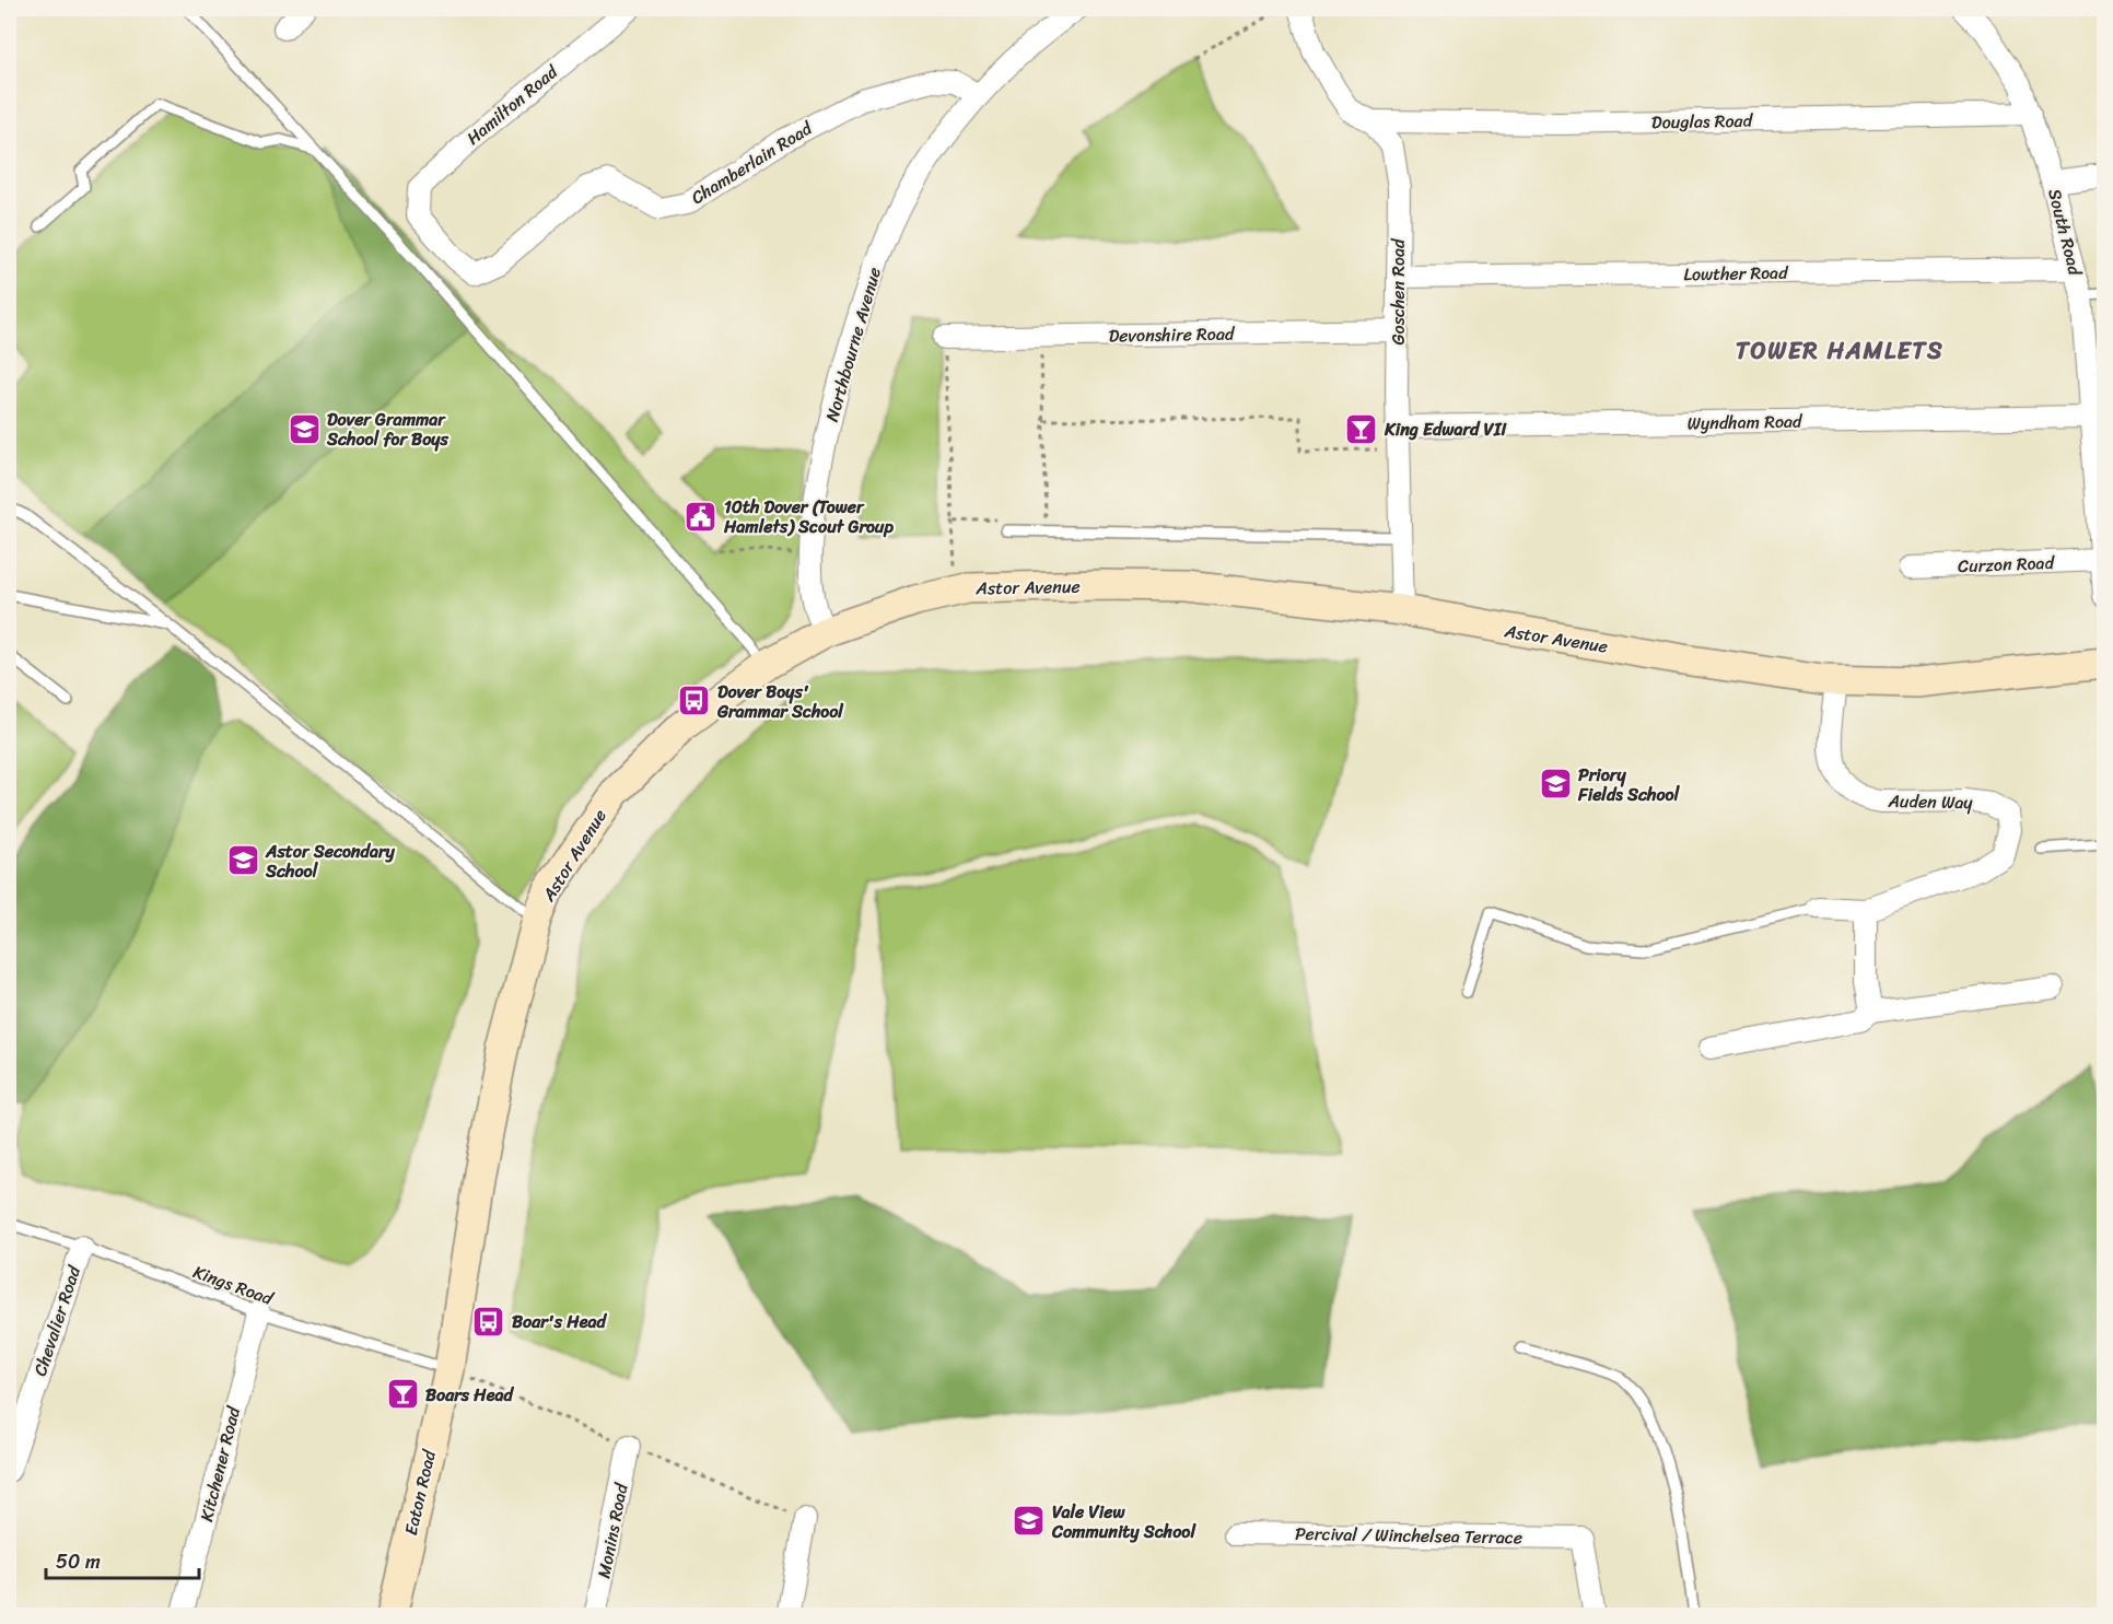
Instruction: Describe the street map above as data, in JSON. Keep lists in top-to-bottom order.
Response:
{
  "streets": {
    "street": [
      "Hamilton Road",
      "Douglas Road",
      "Chamberlain Road",
      "South Road",
      "Lowther Road",
      "Goschen Road",
      "Devonshire Road",
      "Northbourne Avenue",
      "Wyndham Road",
      "Curzon Road",
      "Astor Avenue",
      "Auden Way",
      "Chevalier Road",
      "Kitchener Road",
      "Eaton Road",
      "Monins Road",
      "Percival / Winchelsea Terrace"
    ],
    "lane": ["Kings Road"]
  },
  "crossings": [
    ["Hamilton Road", "Chamberlain Road"],
    ["Douglas Road", "South Road"],
    ["Douglas Road", "Goschen Road"],
    ["Chamberlain Road", "Northbourne Avenue"],
    ["South Road", "Lowther Road"],
    ["South Road", "Wyndham Road"],
    ["South Road", "Curzon Road"],
    ["Lowther Road", "Goschen Road"],
    ["Goschen Road", "Devonshire Road"],
    ["Goschen Road", "Wyndham Road"],
    ["Goschen Road", "Astor Avenue"],
    ["Northbourne Avenue", "Astor Avenue"],
    ["Astor Avenue", "Auden Way"],
    ["Astor Avenue", "Kings Road"],
    ["Astor Avenue", "Eaton Road"],
    ["Kings Road", "Chevalier Road"],
    ["Kings Road", "Kitchener Road"],
    ["Kings Road", "Eaton Road"]
  ],
  "districts": ["TOWER HAMLETS"],
  "places": {
    "school or university": [
      "Dover Grammar School for Boys",
      "Priory Fields School",
      "Astor Secondary School",
      "Vale View Community School"
    ],
    "bar": ["King Edward VII", "Boars Head"],
    "public building": ["10th Dover (Tower Hamlets) Scout Group"],
    "bus stop": ["Dover Boys' Grammar School", "Boar's Head"]
  },
  "scale_bar": "50 m"
}
